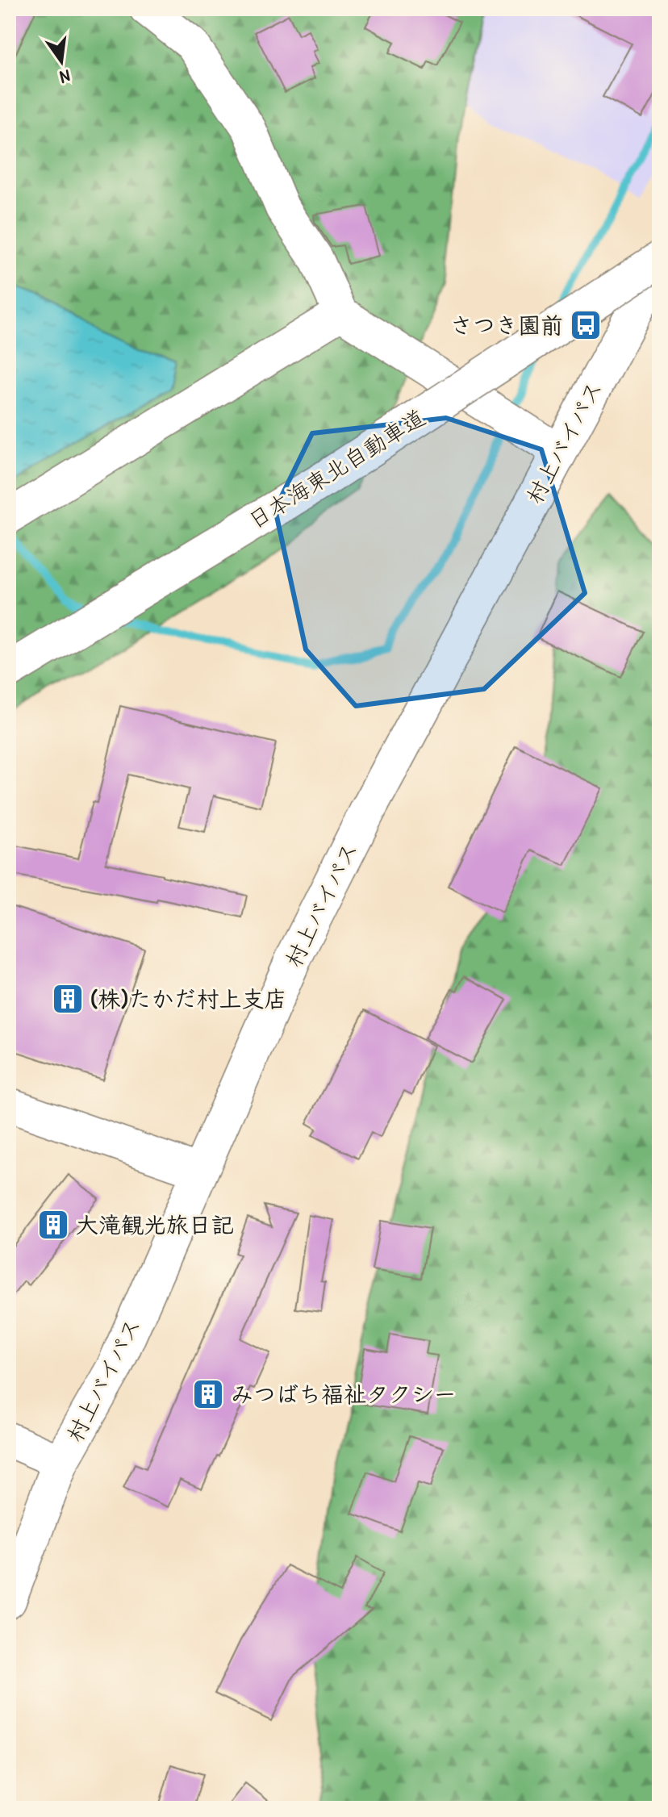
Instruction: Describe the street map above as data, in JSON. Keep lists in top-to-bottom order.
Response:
{
  "streets": {
    "highway": ["村上バイパス", "日本海東北自動車道"]
  },
  "crossings": [
    ["村上バイパス", "日本海東北自動車道"]
  ],
  "places": {
    "bus stop": ["さつき園前"],
    "building": ["(株)たかだ村上支店", "大滝観光旅日記", "みつばち福祉タクシー"]
  },
  "north": "bottom"
}
